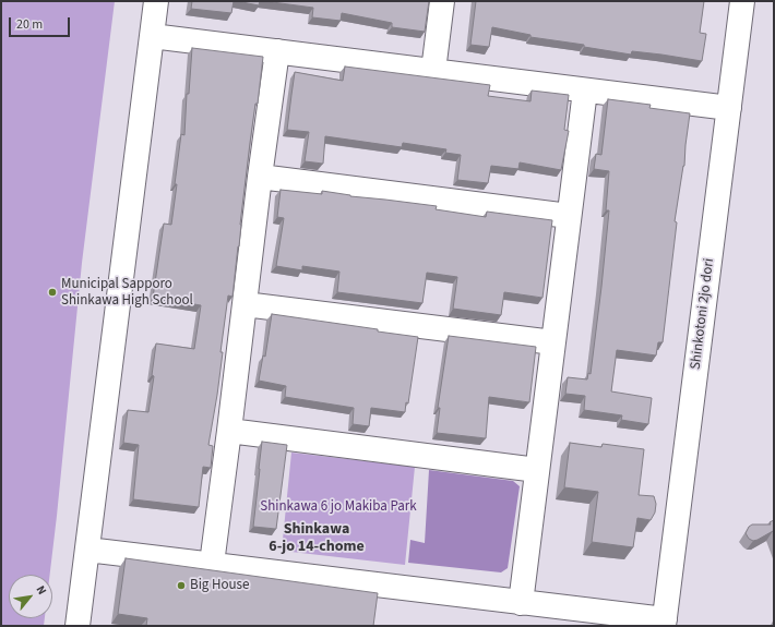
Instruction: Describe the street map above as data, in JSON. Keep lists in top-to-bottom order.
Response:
{
  "streets": {
    "street": ["Shinkotoni 2jo dori"]
  },
  "districts": ["Shinkawa 6-jo 14-chome"],
  "parks": ["Shinkawa 6 jo Makiba Park"],
  "places": ["Municipal Sapporo Shinkawa High School", "Big House"],
  "scale_bar": "20 m",
  "north": "top right"
}
